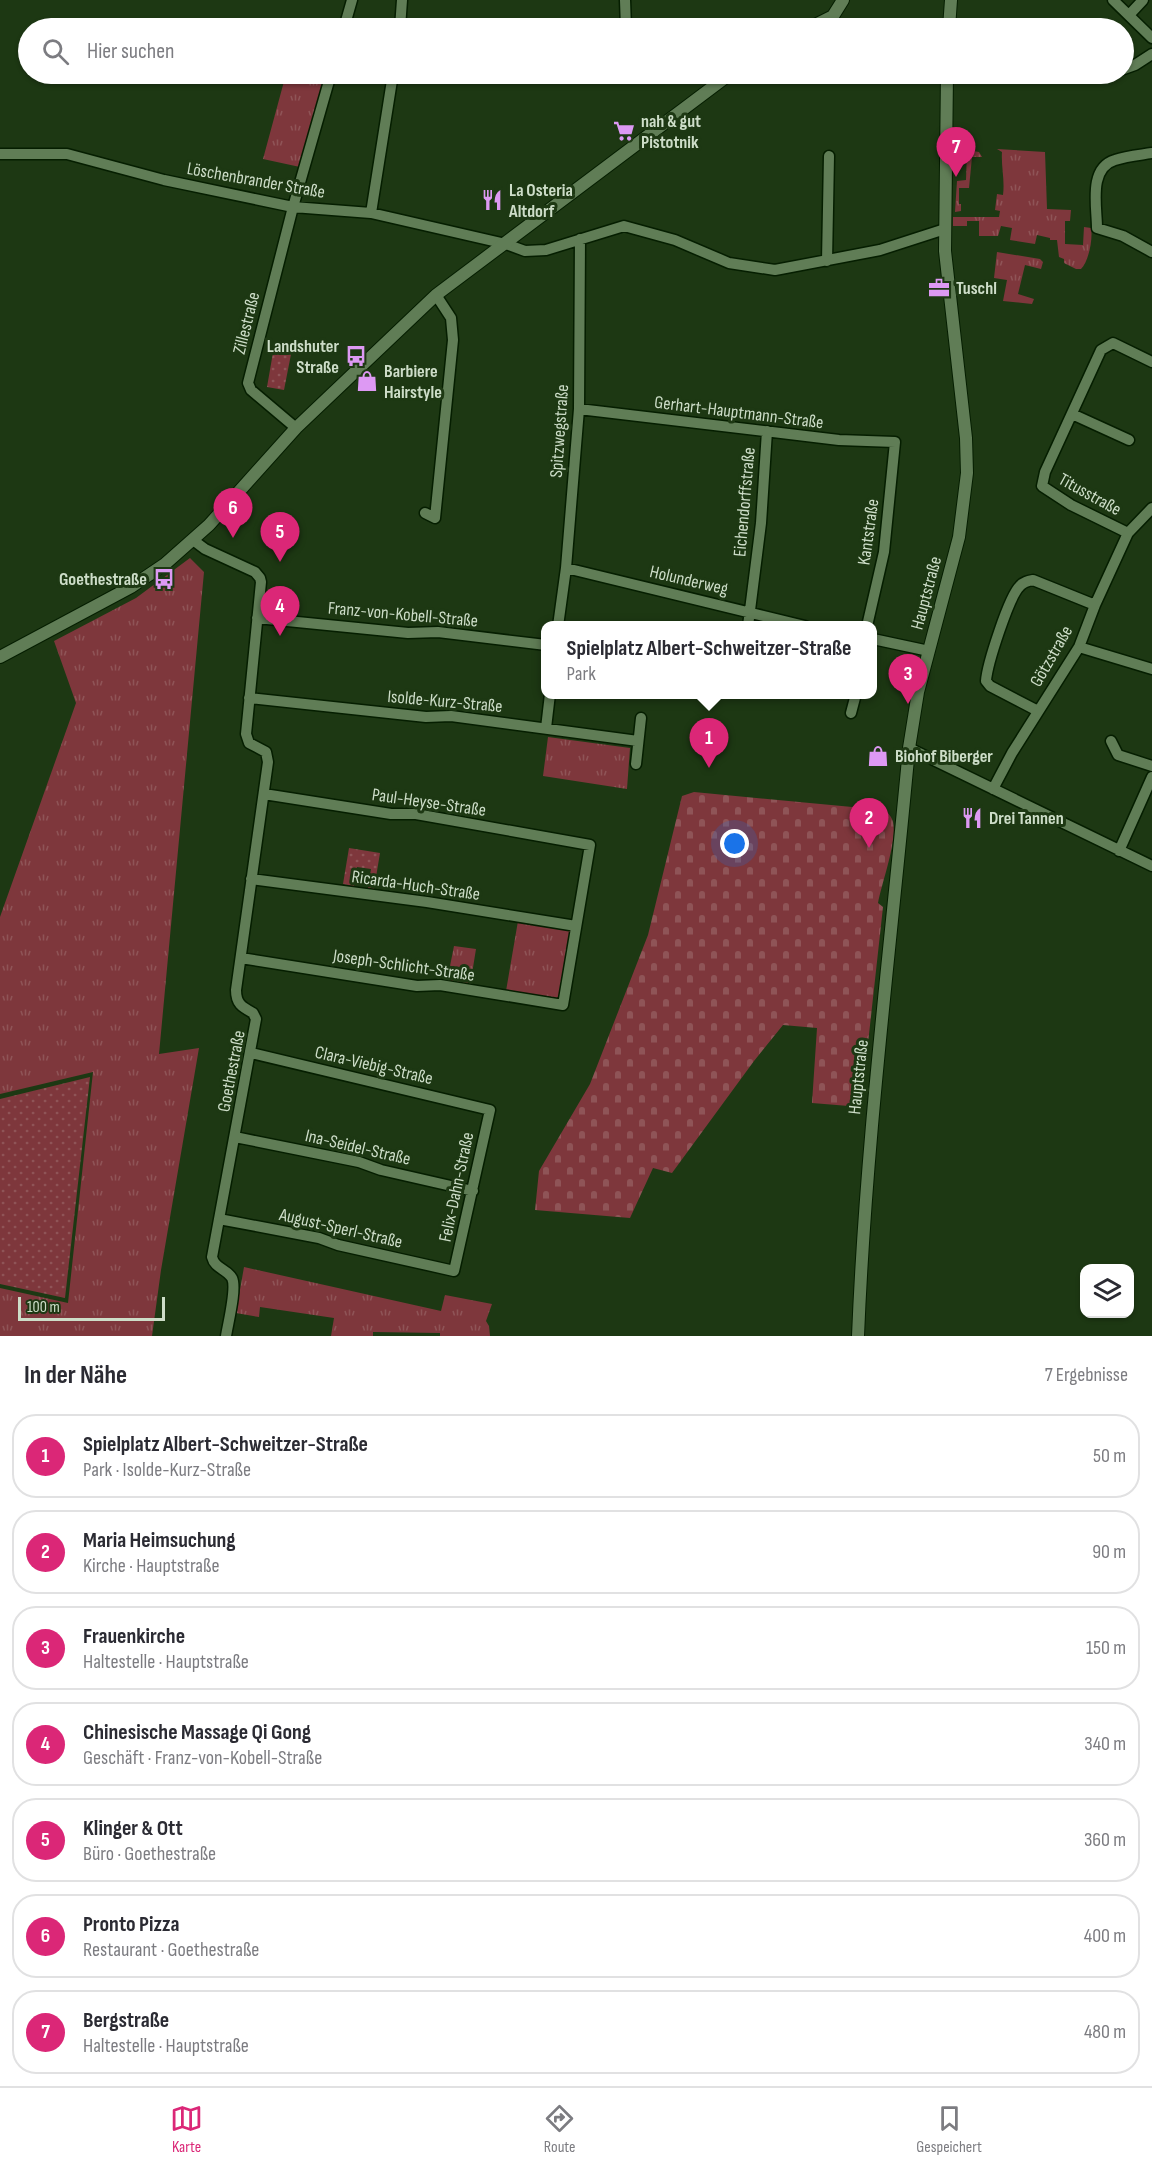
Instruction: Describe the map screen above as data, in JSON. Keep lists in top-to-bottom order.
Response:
{
  "streets": {
    "street": [
      "Löschenbrander Straße",
      "Zillestraße",
      "Gerhart-Hauptmann-Straße",
      "Spitzwegstraße",
      "Titusstraße",
      "Eichendorffstraße",
      "Kantstraße",
      "Holunderweg",
      "Hauptstraße",
      "Franz-von-Kobell-Straße",
      "Götzstraße",
      "Isolde-Kurz-Straße",
      "Paul-Heyse-Straße",
      "Ricarda-Huch-Straße",
      "Joseph-Schlicht-Straße",
      "Clara-Viebig-Straße",
      "Goethestraße",
      "Ina-Seidel-Straße",
      "Felix-Dahn-Straße",
      "August-Sperl-Straße"
    ]
  },
  "crossings": [
    ["Löschenbrander Straße", "Zillestraße"],
    ["Löschenbrander Straße", "Spitzwegstraße"],
    ["Löschenbrander Straße", "Hauptstraße"],
    ["Gerhart-Hauptmann-Straße", "Spitzwegstraße"],
    ["Gerhart-Hauptmann-Straße", "Eichendorffstraße"],
    ["Gerhart-Hauptmann-Straße", "Kantstraße"],
    ["Spitzwegstraße", "Holunderweg"],
    ["Titusstraße", "Götzstraße"],
    ["Eichendorffstraße", "Holunderweg"],
    ["Franz-von-Kobell-Straße", "Goethestraße"],
    ["Isolde-Kurz-Straße", "Goethestraße"],
    ["Paul-Heyse-Straße", "Ricarda-Huch-Straße"],
    ["Paul-Heyse-Straße", "Joseph-Schlicht-Straße"],
    ["Paul-Heyse-Straße", "Goethestraße"],
    ["Ricarda-Huch-Straße", "Joseph-Schlicht-Straße"],
    ["Ricarda-Huch-Straße", "Goethestraße"],
    ["Joseph-Schlicht-Straße", "Goethestraße"],
    ["Clara-Viebig-Straße", "Goethestraße"],
    ["Clara-Viebig-Straße", "Felix-Dahn-Straße"],
    ["Goethestraße", "Ina-Seidel-Straße"],
    ["Goethestraße", "August-Sperl-Straße"],
    ["Ina-Seidel-Straße", "Felix-Dahn-Straße"],
    ["Felix-Dahn-Straße", "August-Sperl-Straße"]
  ],
  "places": {
    "supermarket": ["nah & gut Pistotnik"],
    "restaurant": ["La Osteria Altdorf", "Drei Tannen"],
    "office": ["Tuschl"],
    "bus stop": ["Landshuter Straße", "Goethestraße"],
    "shop": ["Barbiere Hairstyle", "Biohof Biberger"]
  },
  "scale_bar": "100 m",
  "page": {
    "search": "Hier suchen",
    "pins": [
      "7",
      "6",
      "5",
      "4",
      "3",
      "1",
      "2"
    ],
    "popup": ["Spielplatz Albert-Schweitzer-Straße", "Park"],
    "scale": "100 m",
    "heading": ["In der Nähe", "7 Ergebnisse"],
    "list": [
      {
        "mark": "1",
        "name": "Spielplatz Albert-Schweitzer-Straße",
        "note": "Park · Isolde-Kurz-Straße",
        "value": "50 m"
      },
      {
        "mark": "2",
        "name": "Maria Heimsuchung",
        "note": "Kirche · Hauptstraße",
        "value": "90 m"
      },
      {
        "mark": "3",
        "name": "Frauenkirche",
        "note": "Haltestelle · Hauptstraße",
        "value": "150 m"
      },
      {
        "mark": "4",
        "name": "Chinesische Massage Qi Gong",
        "note": "Geschäft · Franz-von-Kobell-Straße",
        "value": "340 m"
      },
      {
        "mark": "5",
        "name": "Klinger & Ott",
        "note": "Büro · Goethestraße",
        "value": "360 m"
      },
      {
        "mark": "6",
        "name": "Pronto Pizza",
        "note": "Restaurant · Goethestraße",
        "value": "400 m"
      },
      {
        "mark": "7",
        "name": "Bergstraße",
        "note": "Haltestelle · Hauptstraße",
        "value": "480 m"
      }
    ],
    "nav": ["Karte", "Route", "Gespeichert"]
  }
}
